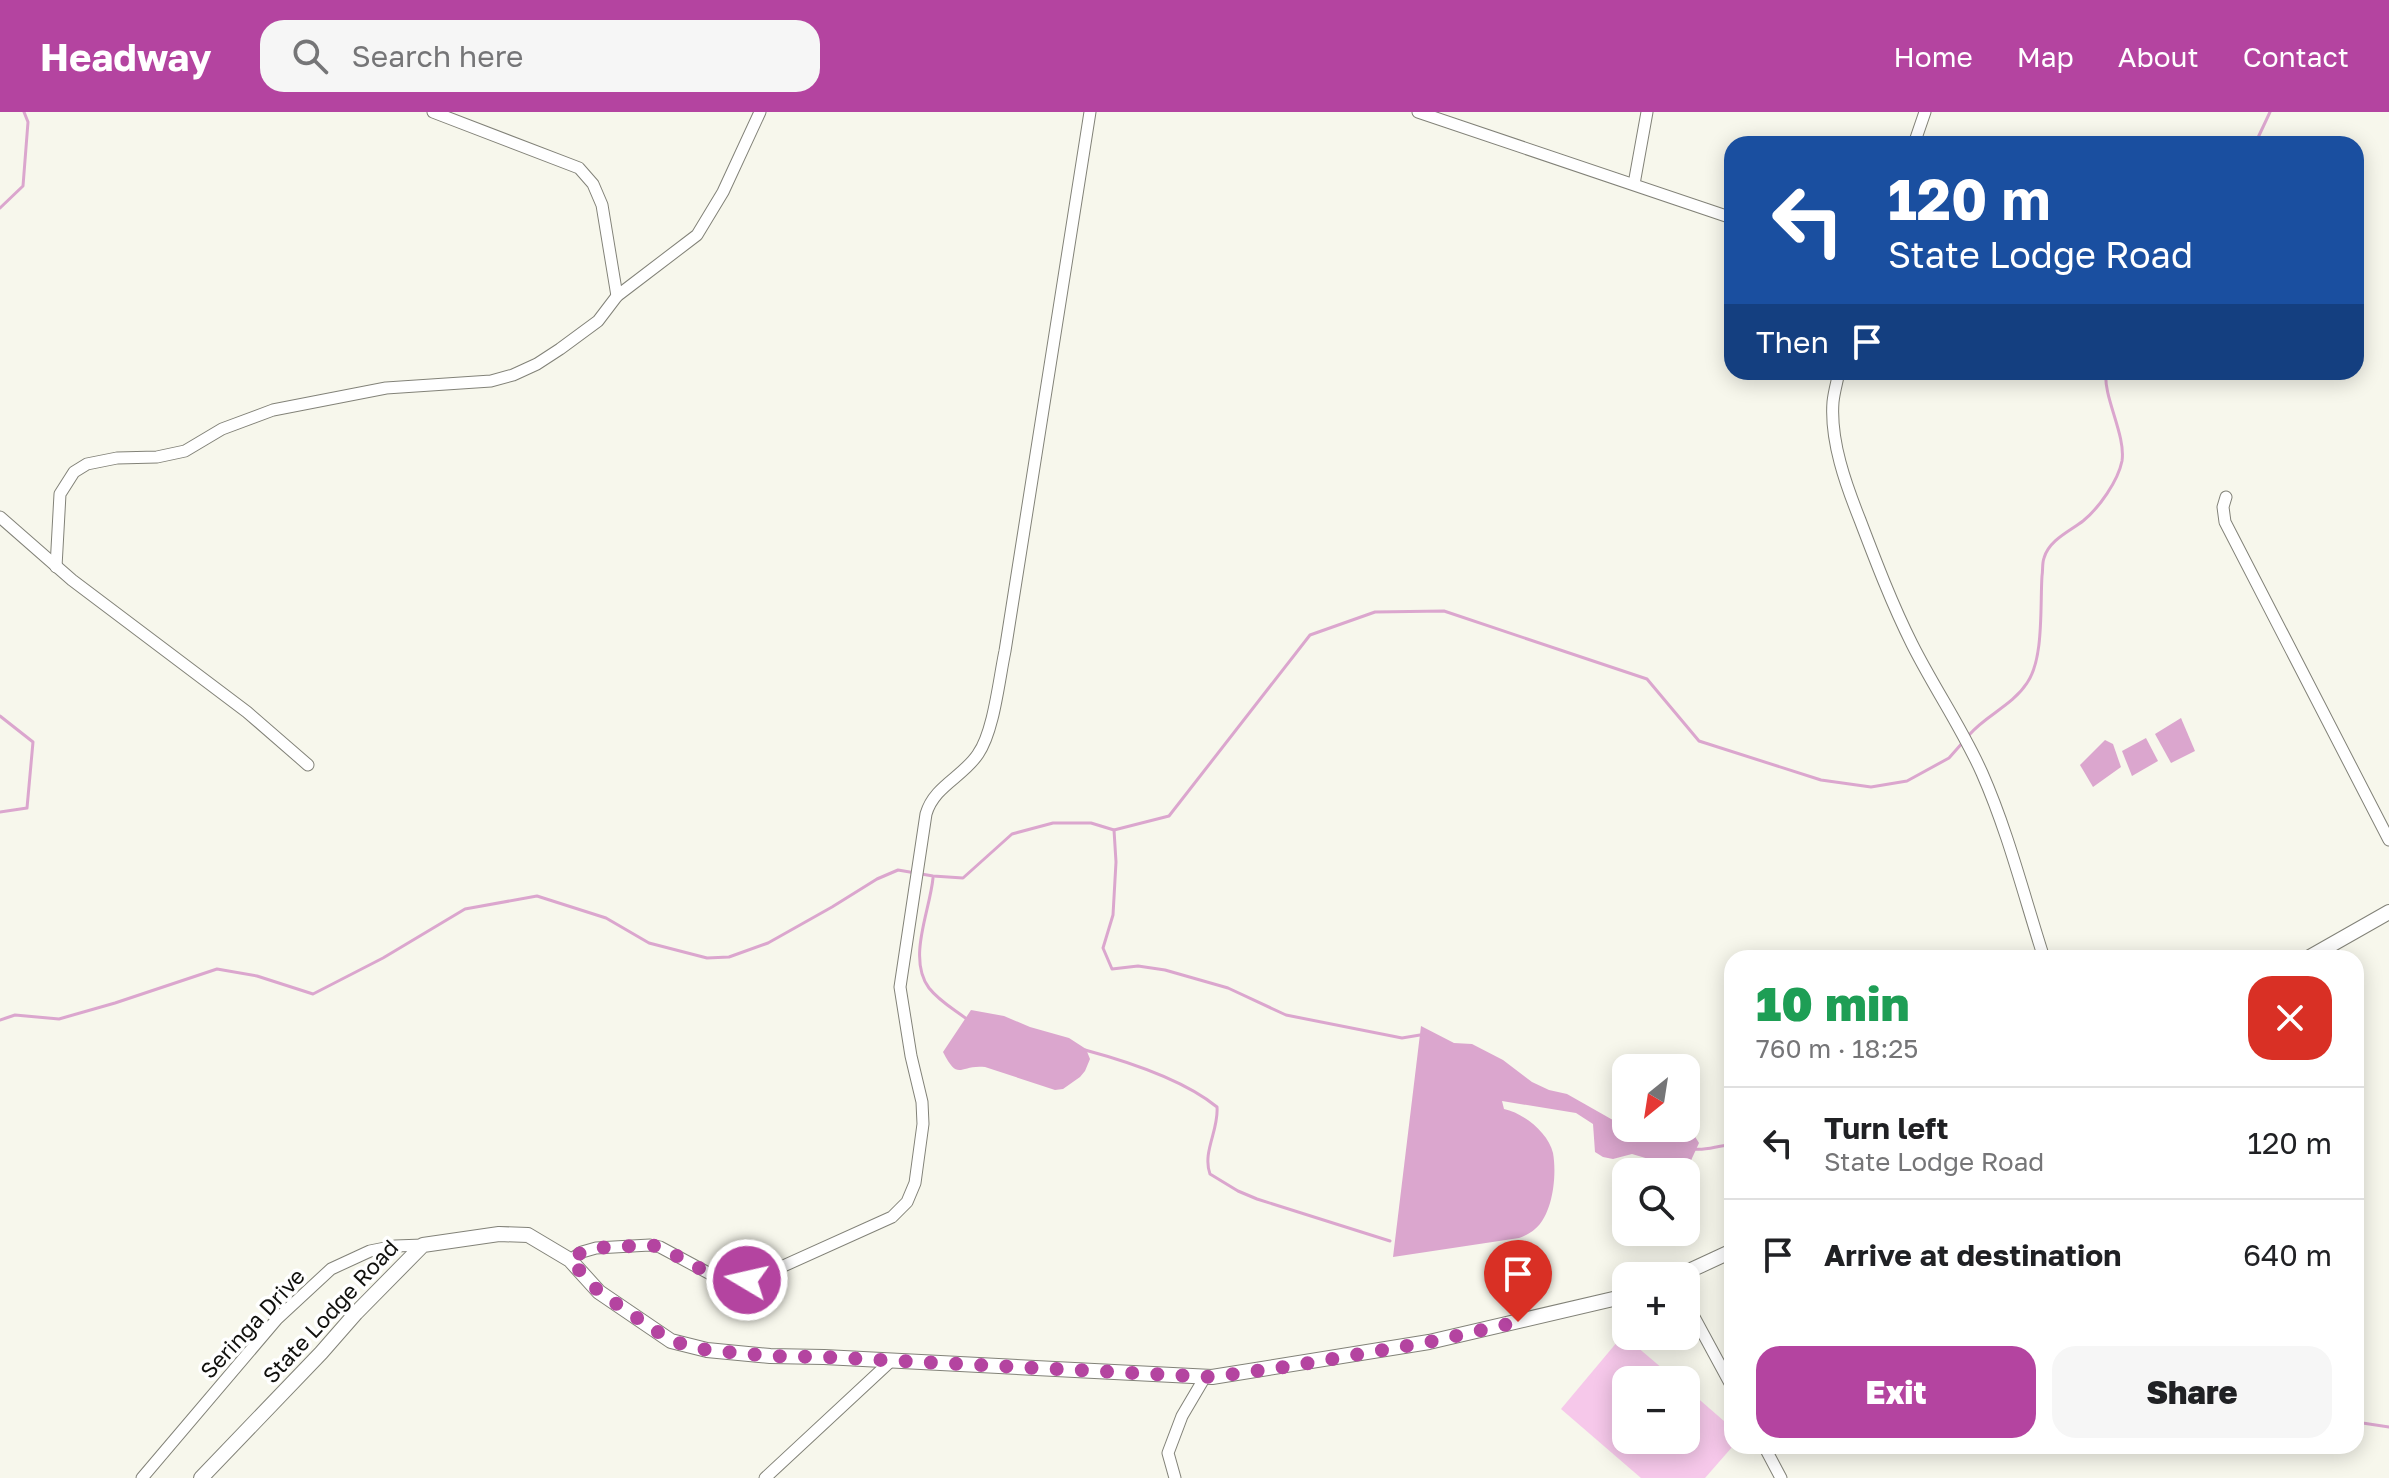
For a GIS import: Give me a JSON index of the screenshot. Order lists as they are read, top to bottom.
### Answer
{
  "streets": {
    "street": ["State Lodge Road", "Seringa Drive"]
  },
  "crossings": [
    ["State Lodge Road", "Seringa Drive"]
  ],
  "north": "bottom left",
  "page": {
    "header": "Headway",
    "search": "Search here",
    "nav": [
      "Home",
      "Map",
      "About",
      "Contact"
    ],
    "turn": ["120 m", "State Lodge Road"],
    "then": "Then",
    "heading": ["10 min", "760 m · 18:25"],
    "map_buttons": ["+", "−"],
    "list": [
      {
        "name": "Turn left",
        "note": "State Lodge Road",
        "value": "120 m"
      },
      {
        "name": "Arrive at destination",
        "value": "640 m"
      }
    ],
    "buttons": ["Exit", "Share"]
  }
}
